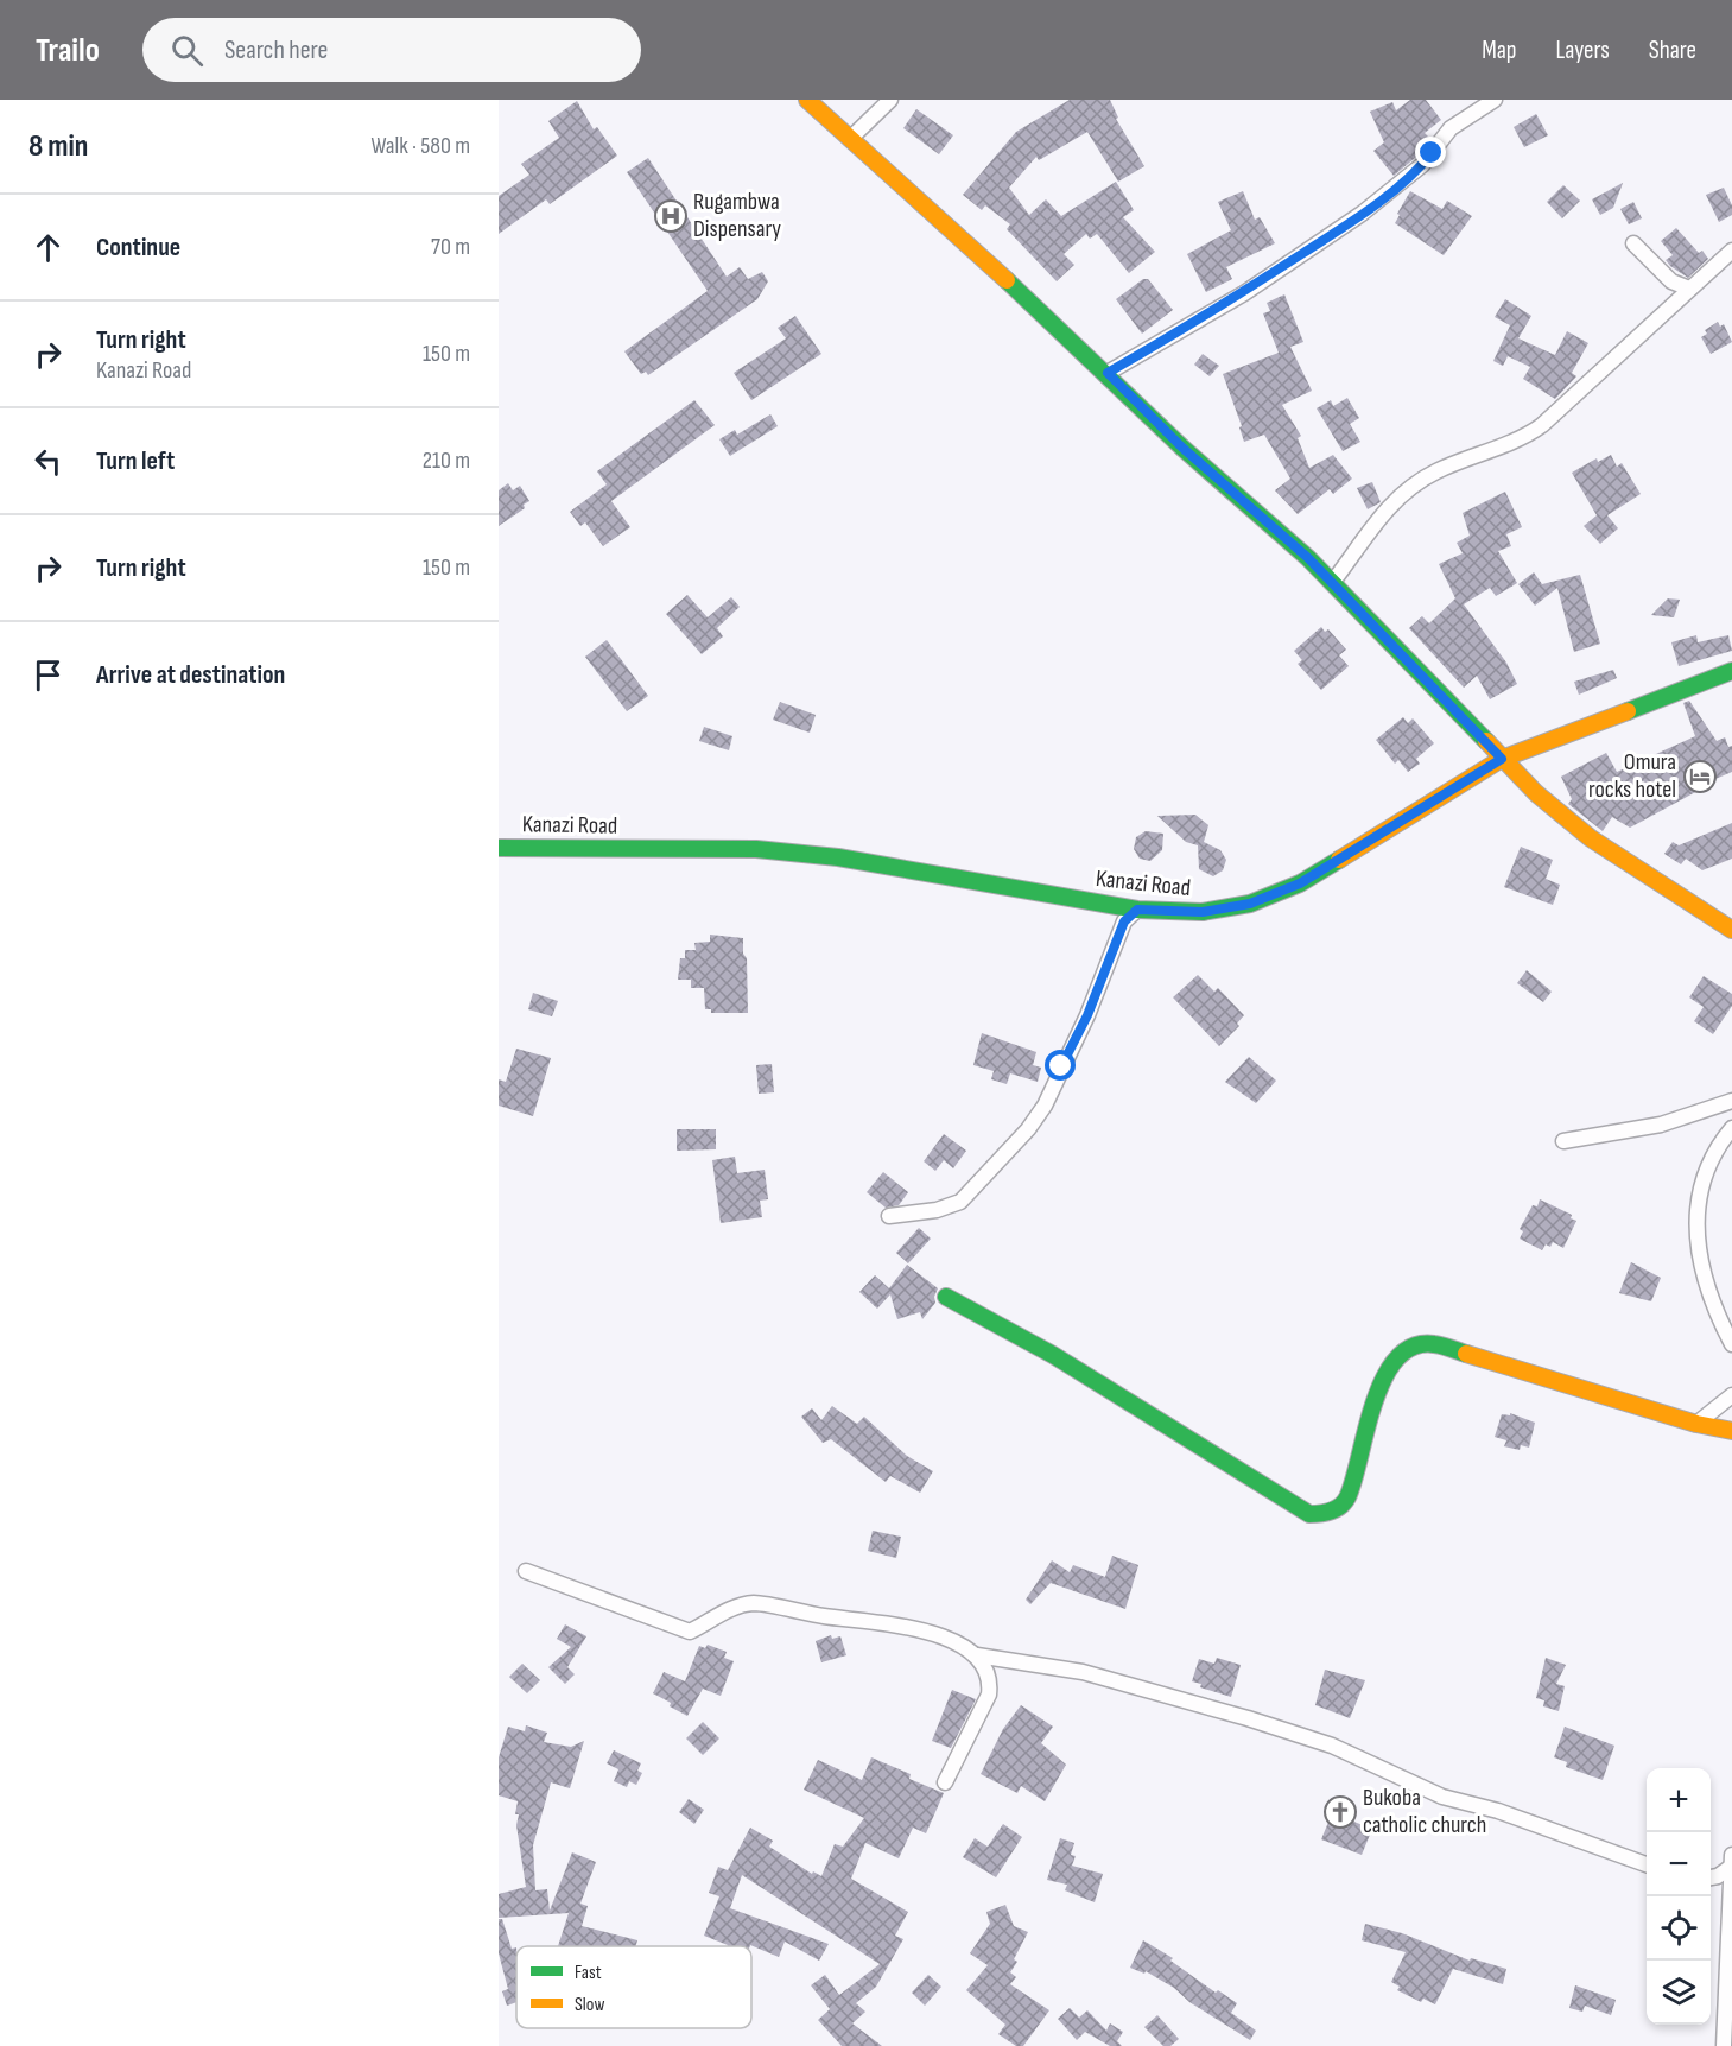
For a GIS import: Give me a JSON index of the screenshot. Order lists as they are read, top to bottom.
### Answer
{
  "streets": {
    "street": ["Kanazi Road"]
  },
  "places": {
    "hospital": ["Rugambwa Dispensary"],
    "hotel": ["Omura rocks hotel"],
    "church": ["Bukoba catholic church"]
  },
  "legend": ["Fast", "Slow"],
  "page": {
    "header": "Trailo",
    "search": "Search here",
    "nav": ["Map", "Layers", "Share"],
    "heading": ["8 min", "Walk · 580 m"],
    "list": [
      ["Continue", "70 m"],
      ["Turn right", "Kanazi Road", "150 m"],
      ["Turn left", "210 m"],
      ["Turn right", "150 m"],
      "Arrive at destination"
    ],
    "map_buttons": ["+", "−"]
  }
}
